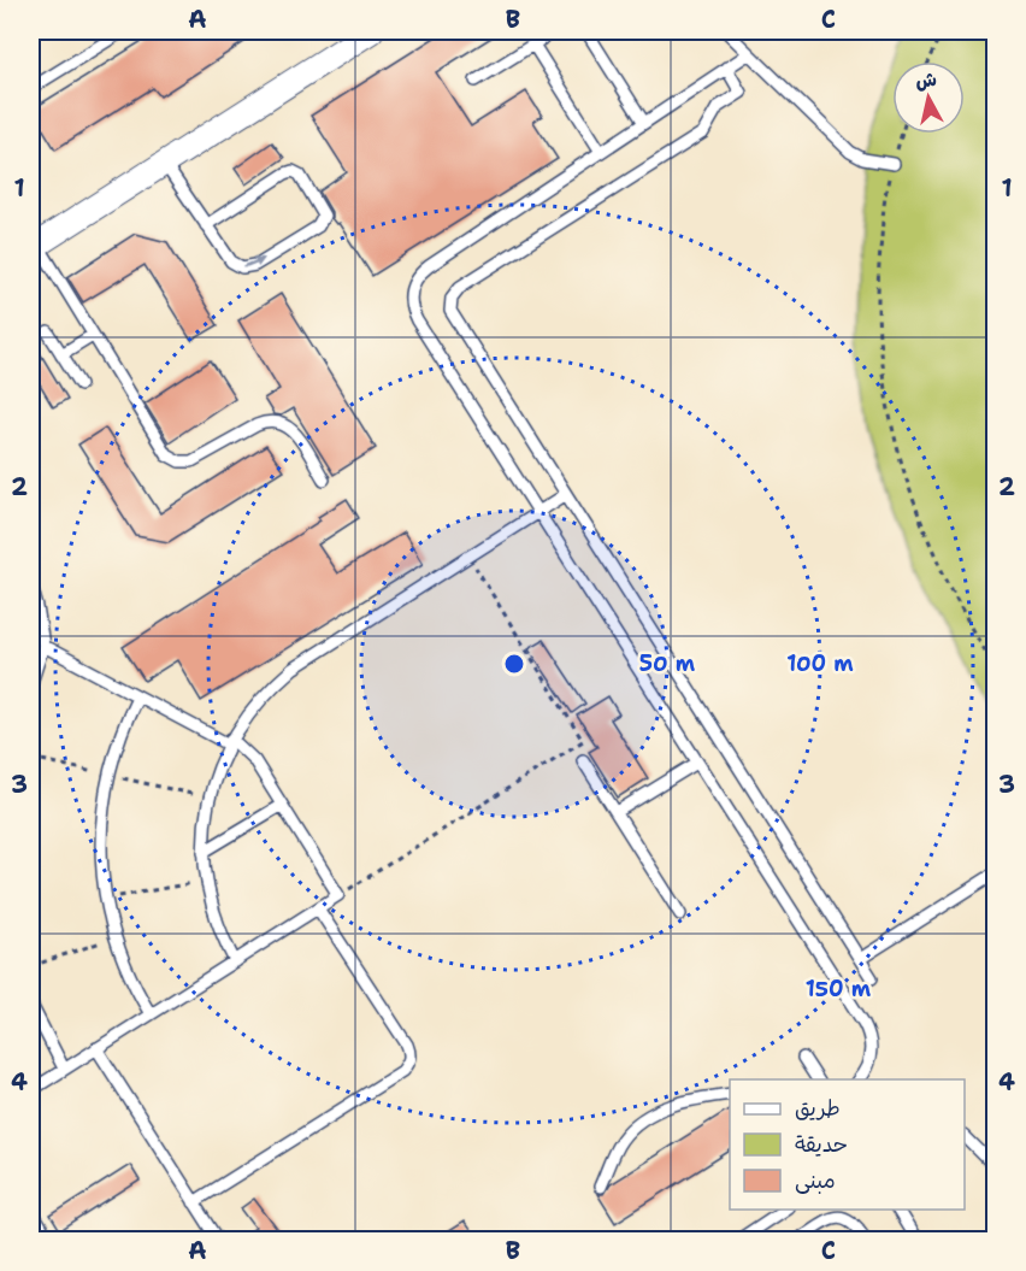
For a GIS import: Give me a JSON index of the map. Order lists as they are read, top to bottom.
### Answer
{
  "legend": ["طريق", "حديقة", "مبنى"],
  "north": "top",
  "grid": {
    "columns": ["A", "B", "C"],
    "rows": [
      "1",
      "2",
      "3",
      "4"
    ]
  },
  "rings": ["50 m", "100 m", "150 m"]
}
